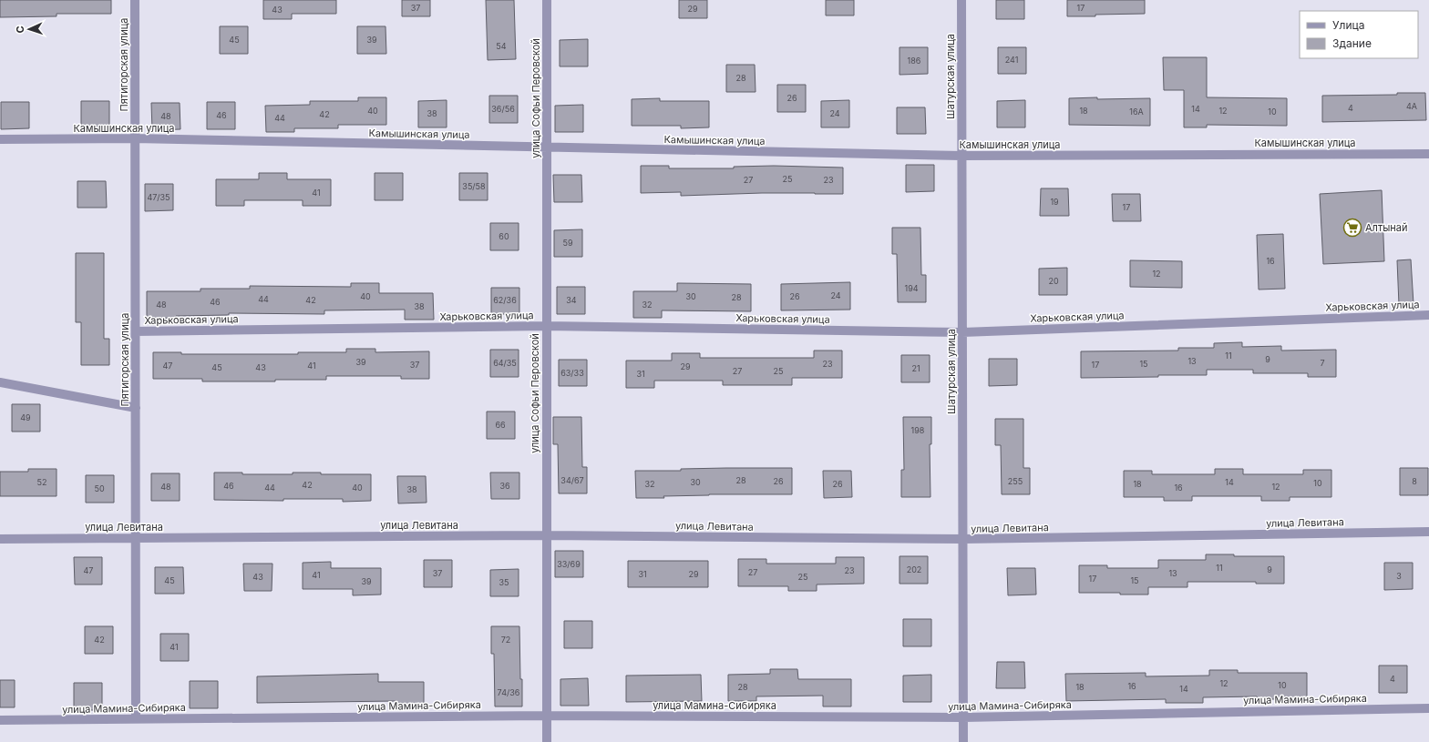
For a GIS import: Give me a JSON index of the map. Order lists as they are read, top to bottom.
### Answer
{
  "streets": {
    "street": [
      "Пятигорская улица",
      "Шатурская улица",
      "улица Софьи Перовской",
      "Камышинская улица",
      "Харьковская улица",
      "улица Левитана",
      "улица Мамина-Сибиряка"
    ]
  },
  "crossings": [
    ["Пятигорская улица", "Камышинская улица"],
    ["Пятигорская улица", "Харьковская улица"],
    ["Пятигорская улица", "улица Левитана"],
    ["Пятигорская улица", "улица Мамина-Сибиряка"],
    ["Шатурская улица", "Камышинская улица"],
    ["Шатурская улица", "Харьковская улица"],
    ["Шатурская улица", "улица Левитана"],
    ["Шатурская улица", "улица Мамина-Сибиряка"],
    ["улица Софьи Перовской", "Камышинская улица"],
    ["улица Софьи Перовской", "Харьковская улица"],
    ["улица Софьи Перовской", "улица Левитана"],
    ["улица Софьи Перовской", "улица Мамина-Сибиряка"]
  ],
  "places": {
    "supermarket": ["Алтынай"]
  },
  "house_numbers": [
    "37",
    "17",
    "29",
    "43",
    "45",
    "39",
    "54",
    "241",
    "186",
    "28",
    "26",
    "4А",
    "4",
    "36/56",
    "14",
    "40",
    "18",
    "12",
    "16А",
    "10",
    "38",
    "24",
    "42",
    "46",
    "48",
    "44",
    "25",
    "27",
    "23",
    "35/58",
    "41",
    "47/35",
    "19",
    "17",
    "60",
    "59",
    "16",
    "12",
    "20",
    "194",
    "24",
    "40",
    "30",
    "26",
    "28",
    "44",
    "42",
    "62/36",
    "34",
    "46",
    "48",
    "32",
    "38",
    "11",
    "9",
    "13",
    "39",
    "64/35",
    "7",
    "23",
    "15",
    "37",
    "17",
    "47",
    "41",
    "29",
    "45",
    "43",
    "21",
    "27",
    "25",
    "63/33",
    "31",
    "49",
    "66",
    "198",
    "34/67",
    "28",
    "26",
    "255",
    "8",
    "52",
    "30",
    "14",
    "10",
    "32",
    "26",
    "18",
    "42",
    "46",
    "36",
    "48",
    "12",
    "44",
    "40",
    "16",
    "50",
    "38",
    "33/69",
    "11",
    "202",
    "9",
    "47",
    "23",
    "27",
    "37",
    "13",
    "31",
    "29",
    "41",
    "3",
    "43",
    "25",
    "17",
    "45",
    "15",
    "39",
    "35",
    "42",
    "72",
    "41",
    "4",
    "12",
    "10",
    "16",
    "28",
    "18",
    "14",
    "74/36"
  ],
  "legend": ["Улица", "Здание"],
  "north": "left"
}
